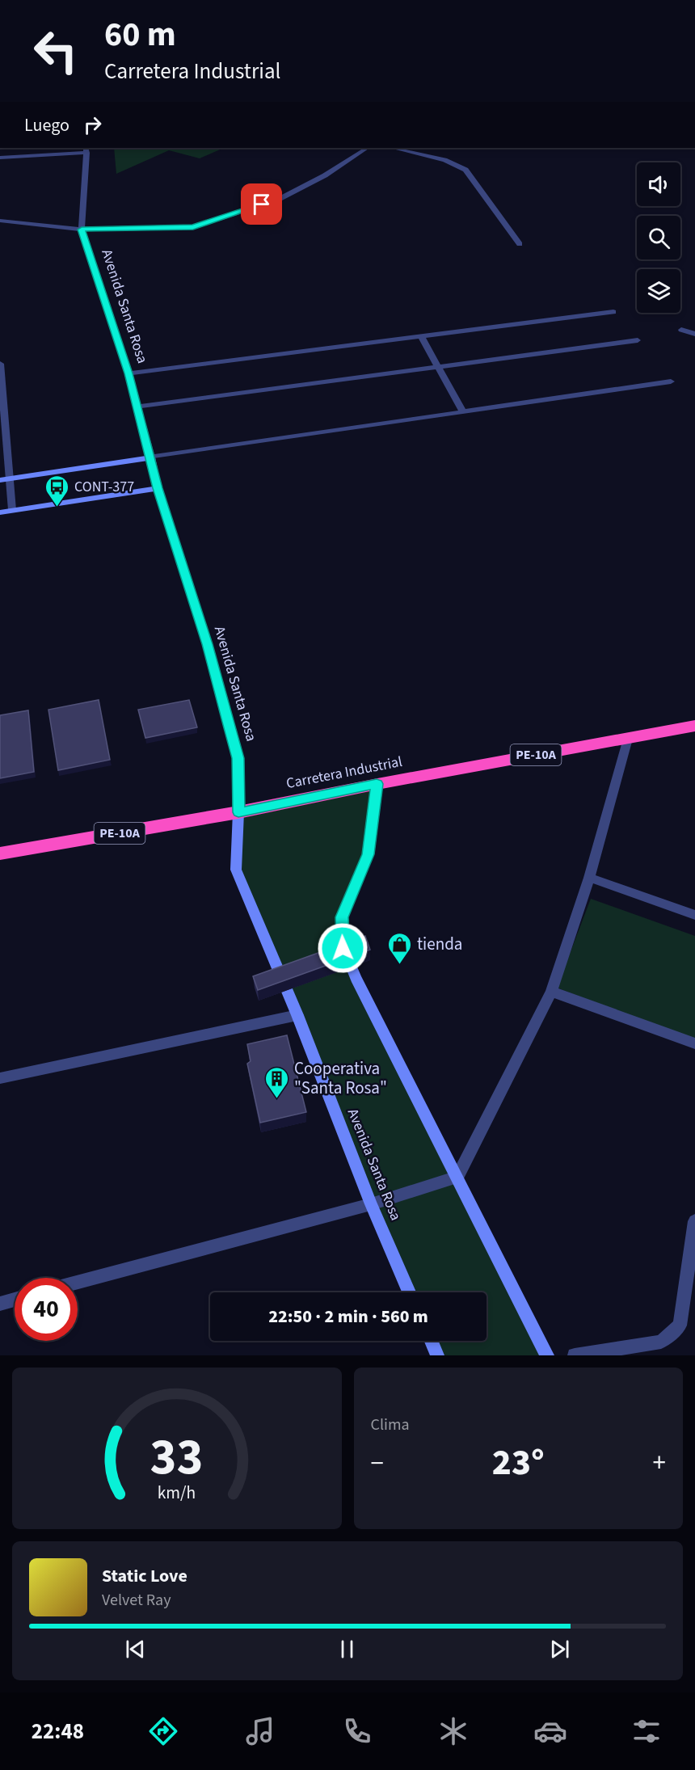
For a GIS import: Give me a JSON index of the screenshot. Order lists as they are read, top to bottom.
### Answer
{
  "streets": {
    "highway": ["PE-10A", "Carretera Industrial"],
    "street": ["Avenida Santa Rosa"]
  },
  "crossings": [
    ["Avenida Santa Rosa", "Carretera Industrial"]
  ],
  "places": {
    "bus stop": ["CONT-377"],
    "shop": ["tienda"],
    "building": ["Cooperativa \"Santa Rosa\""]
  },
  "page": {
    "turn": ["60 m", "Carretera Industrial"],
    "then": "Luego",
    "limit": "40",
    "trip": "22:50 · 2 min · 560 m",
    "tile": "Clima",
    "heat": ["−", "23°", "+"],
    "song": ["Static Love", "Velvet Ray"],
    "tabs": "22:48",
    "gauge": ["33", "km/h"]
  }
}
